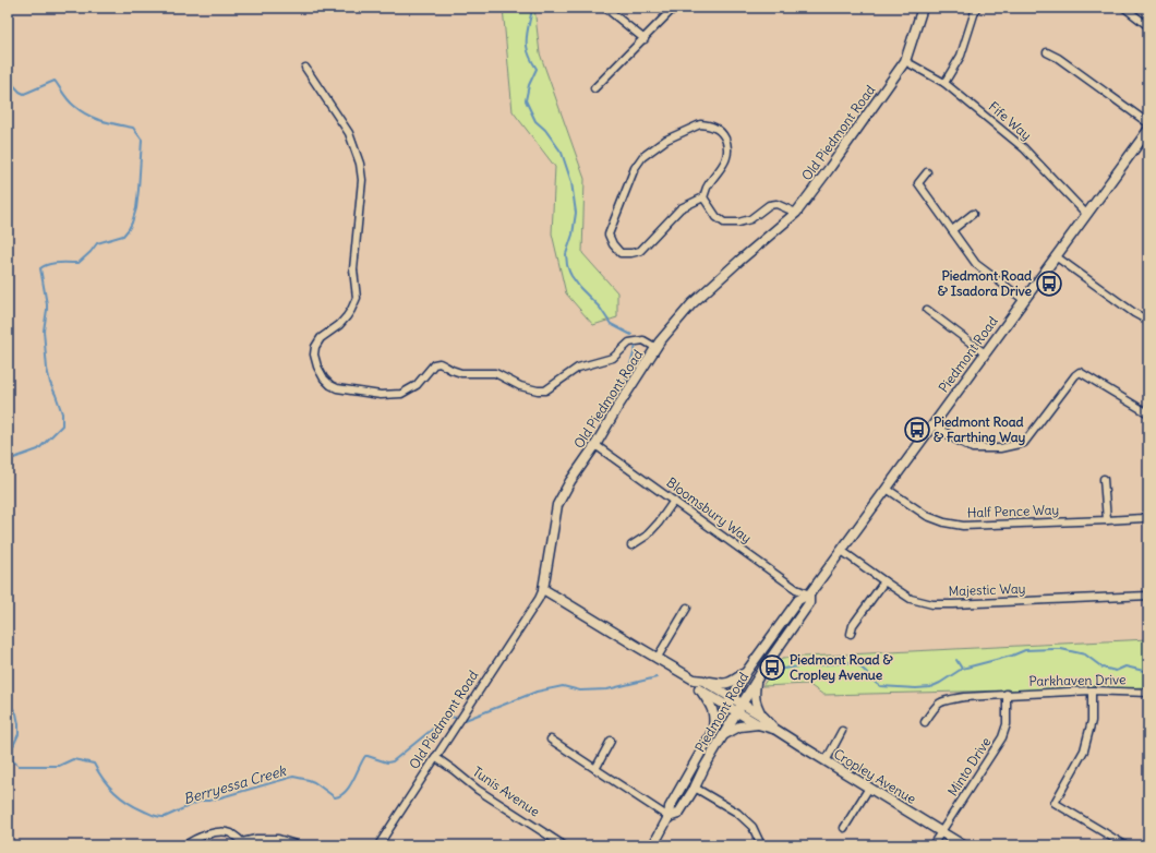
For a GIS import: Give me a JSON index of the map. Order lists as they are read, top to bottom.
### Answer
{
  "streets": {
    "main road": ["Old Piedmont Road", "Piedmont Road", "Cropley Avenue"],
    "street": [
      "Fife Way",
      "Bloomsbury Way",
      "Half Pence Way",
      "Majestic Way",
      "Parkhaven Drive",
      "Minto Drive",
      "Tunis Avenue"
    ]
  },
  "crossings": [
    ["Fife Way", "Old Piedmont Road"],
    ["Fife Way", "Piedmont Road"],
    ["Old Piedmont Road", "Bloomsbury Way"],
    ["Old Piedmont Road", "Cropley Avenue"],
    ["Old Piedmont Road", "Tunis Avenue"],
    ["Piedmont Road", "Bloomsbury Way"],
    ["Piedmont Road", "Half Pence Way"],
    ["Piedmont Road", "Majestic Way"],
    ["Piedmont Road", "Cropley Avenue"],
    ["Parkhaven Drive", "Minto Drive"],
    ["Minto Drive", "Cropley Avenue"]
  ],
  "water": ["Berryessa Creek"],
  "places": {
    "bus stop": ["Piedmont Road & Isadora Drive", "Piedmont Road & Farthing Way", "Piedmont Road & Cropley Avenue"]
  }
}
